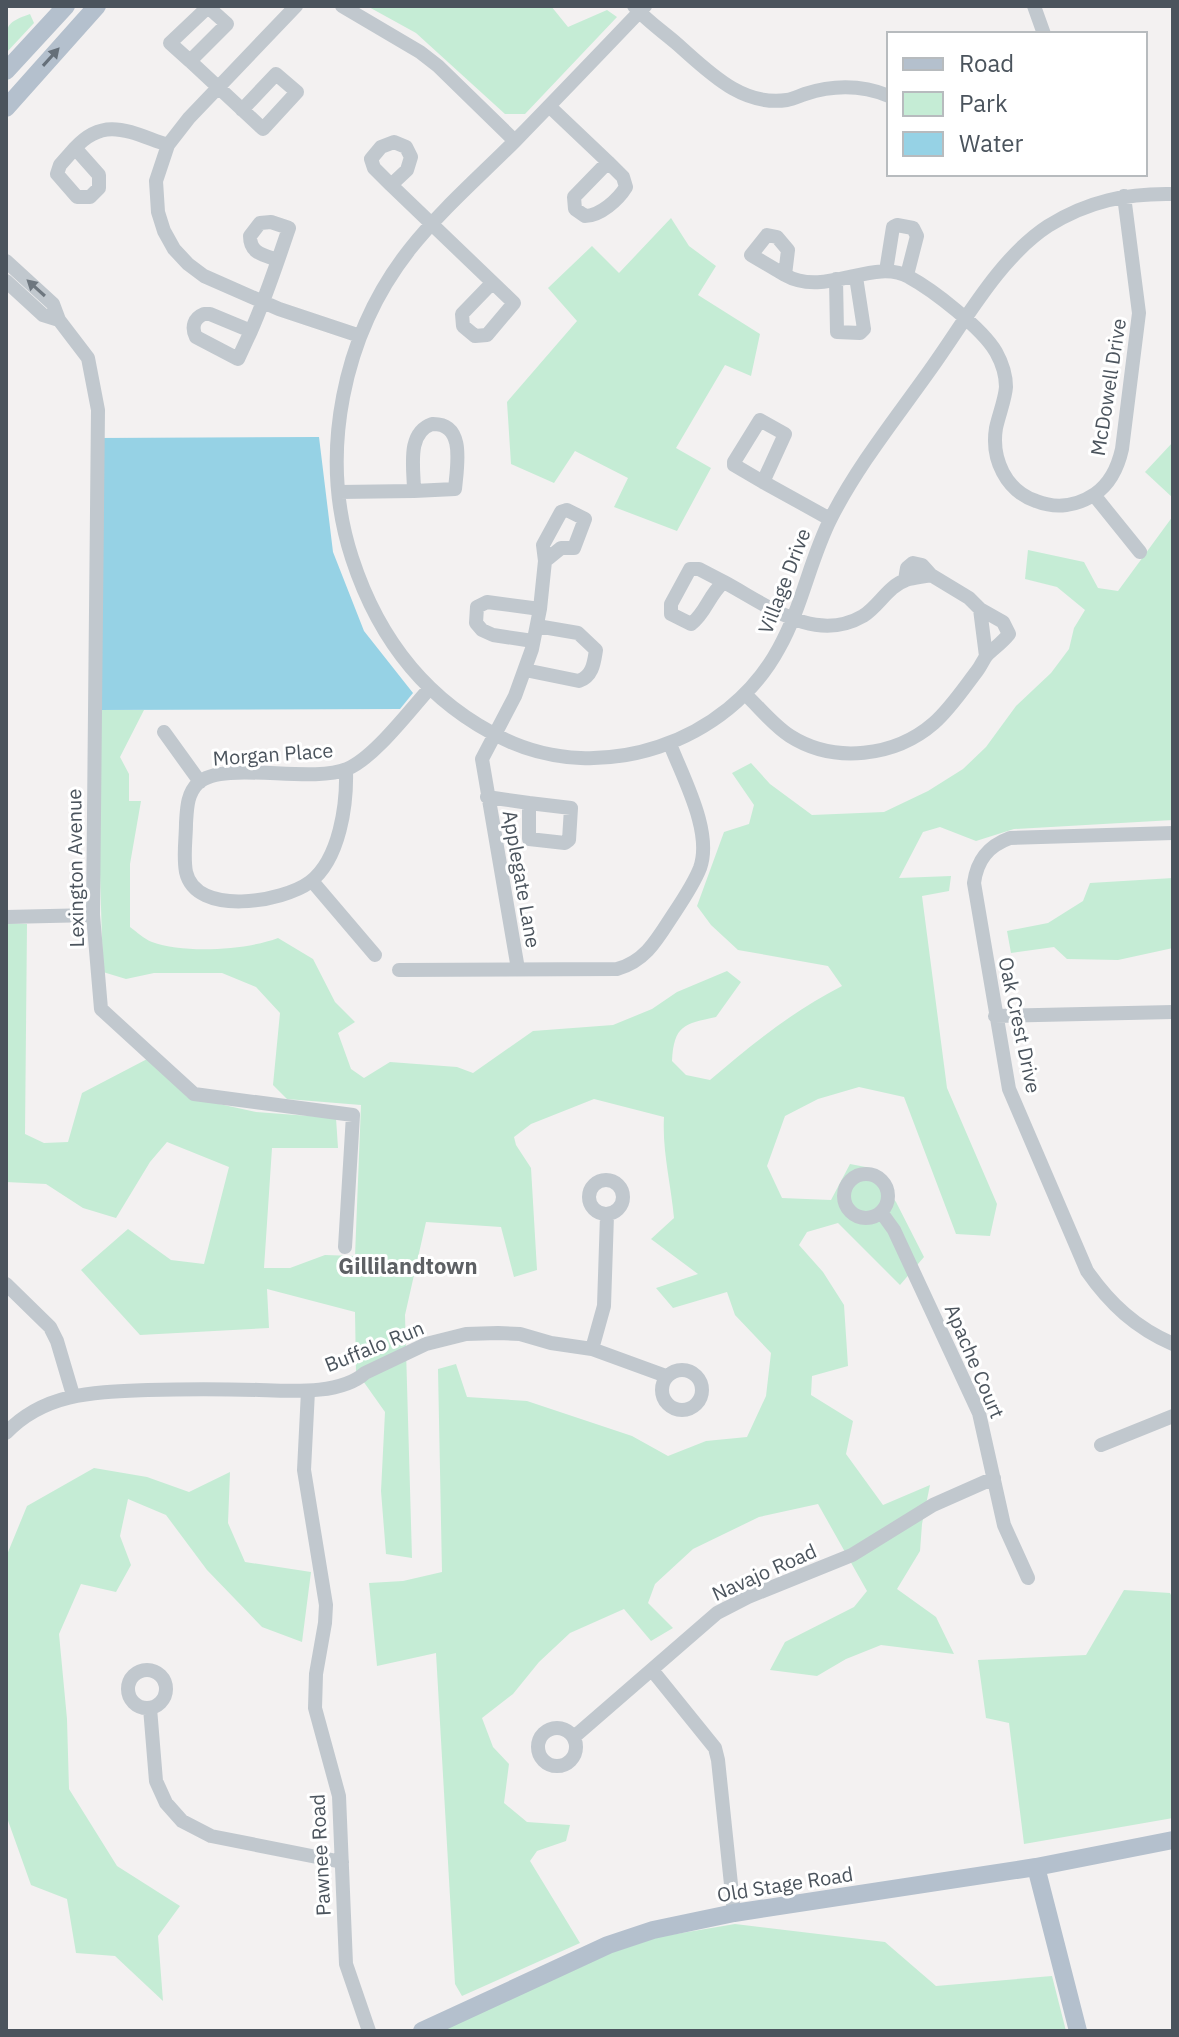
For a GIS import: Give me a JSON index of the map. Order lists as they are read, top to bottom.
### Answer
{
  "streets": {
    "main road": ["Old Stage Road"],
    "street": [
      "McDowell Drive",
      "Village Drive",
      "Morgan Place",
      "Lexington Avenue",
      "Applegate Lane",
      "Oak Crest Drive",
      "Buffalo Run",
      "Apache Court",
      "Navajo Road",
      "Pawnee Road"
    ]
  },
  "crossings": [
    ["McDowell Drive", "Village Drive"],
    ["Village Drive", "Morgan Place"],
    ["Village Drive", "Applegate Lane"],
    ["Buffalo Run", "Pawnee Road"],
    ["Apache Court", "Navajo Road"]
  ],
  "districts": ["Gillilandtown"],
  "legend": ["Road", "Park", "Water"]
}
